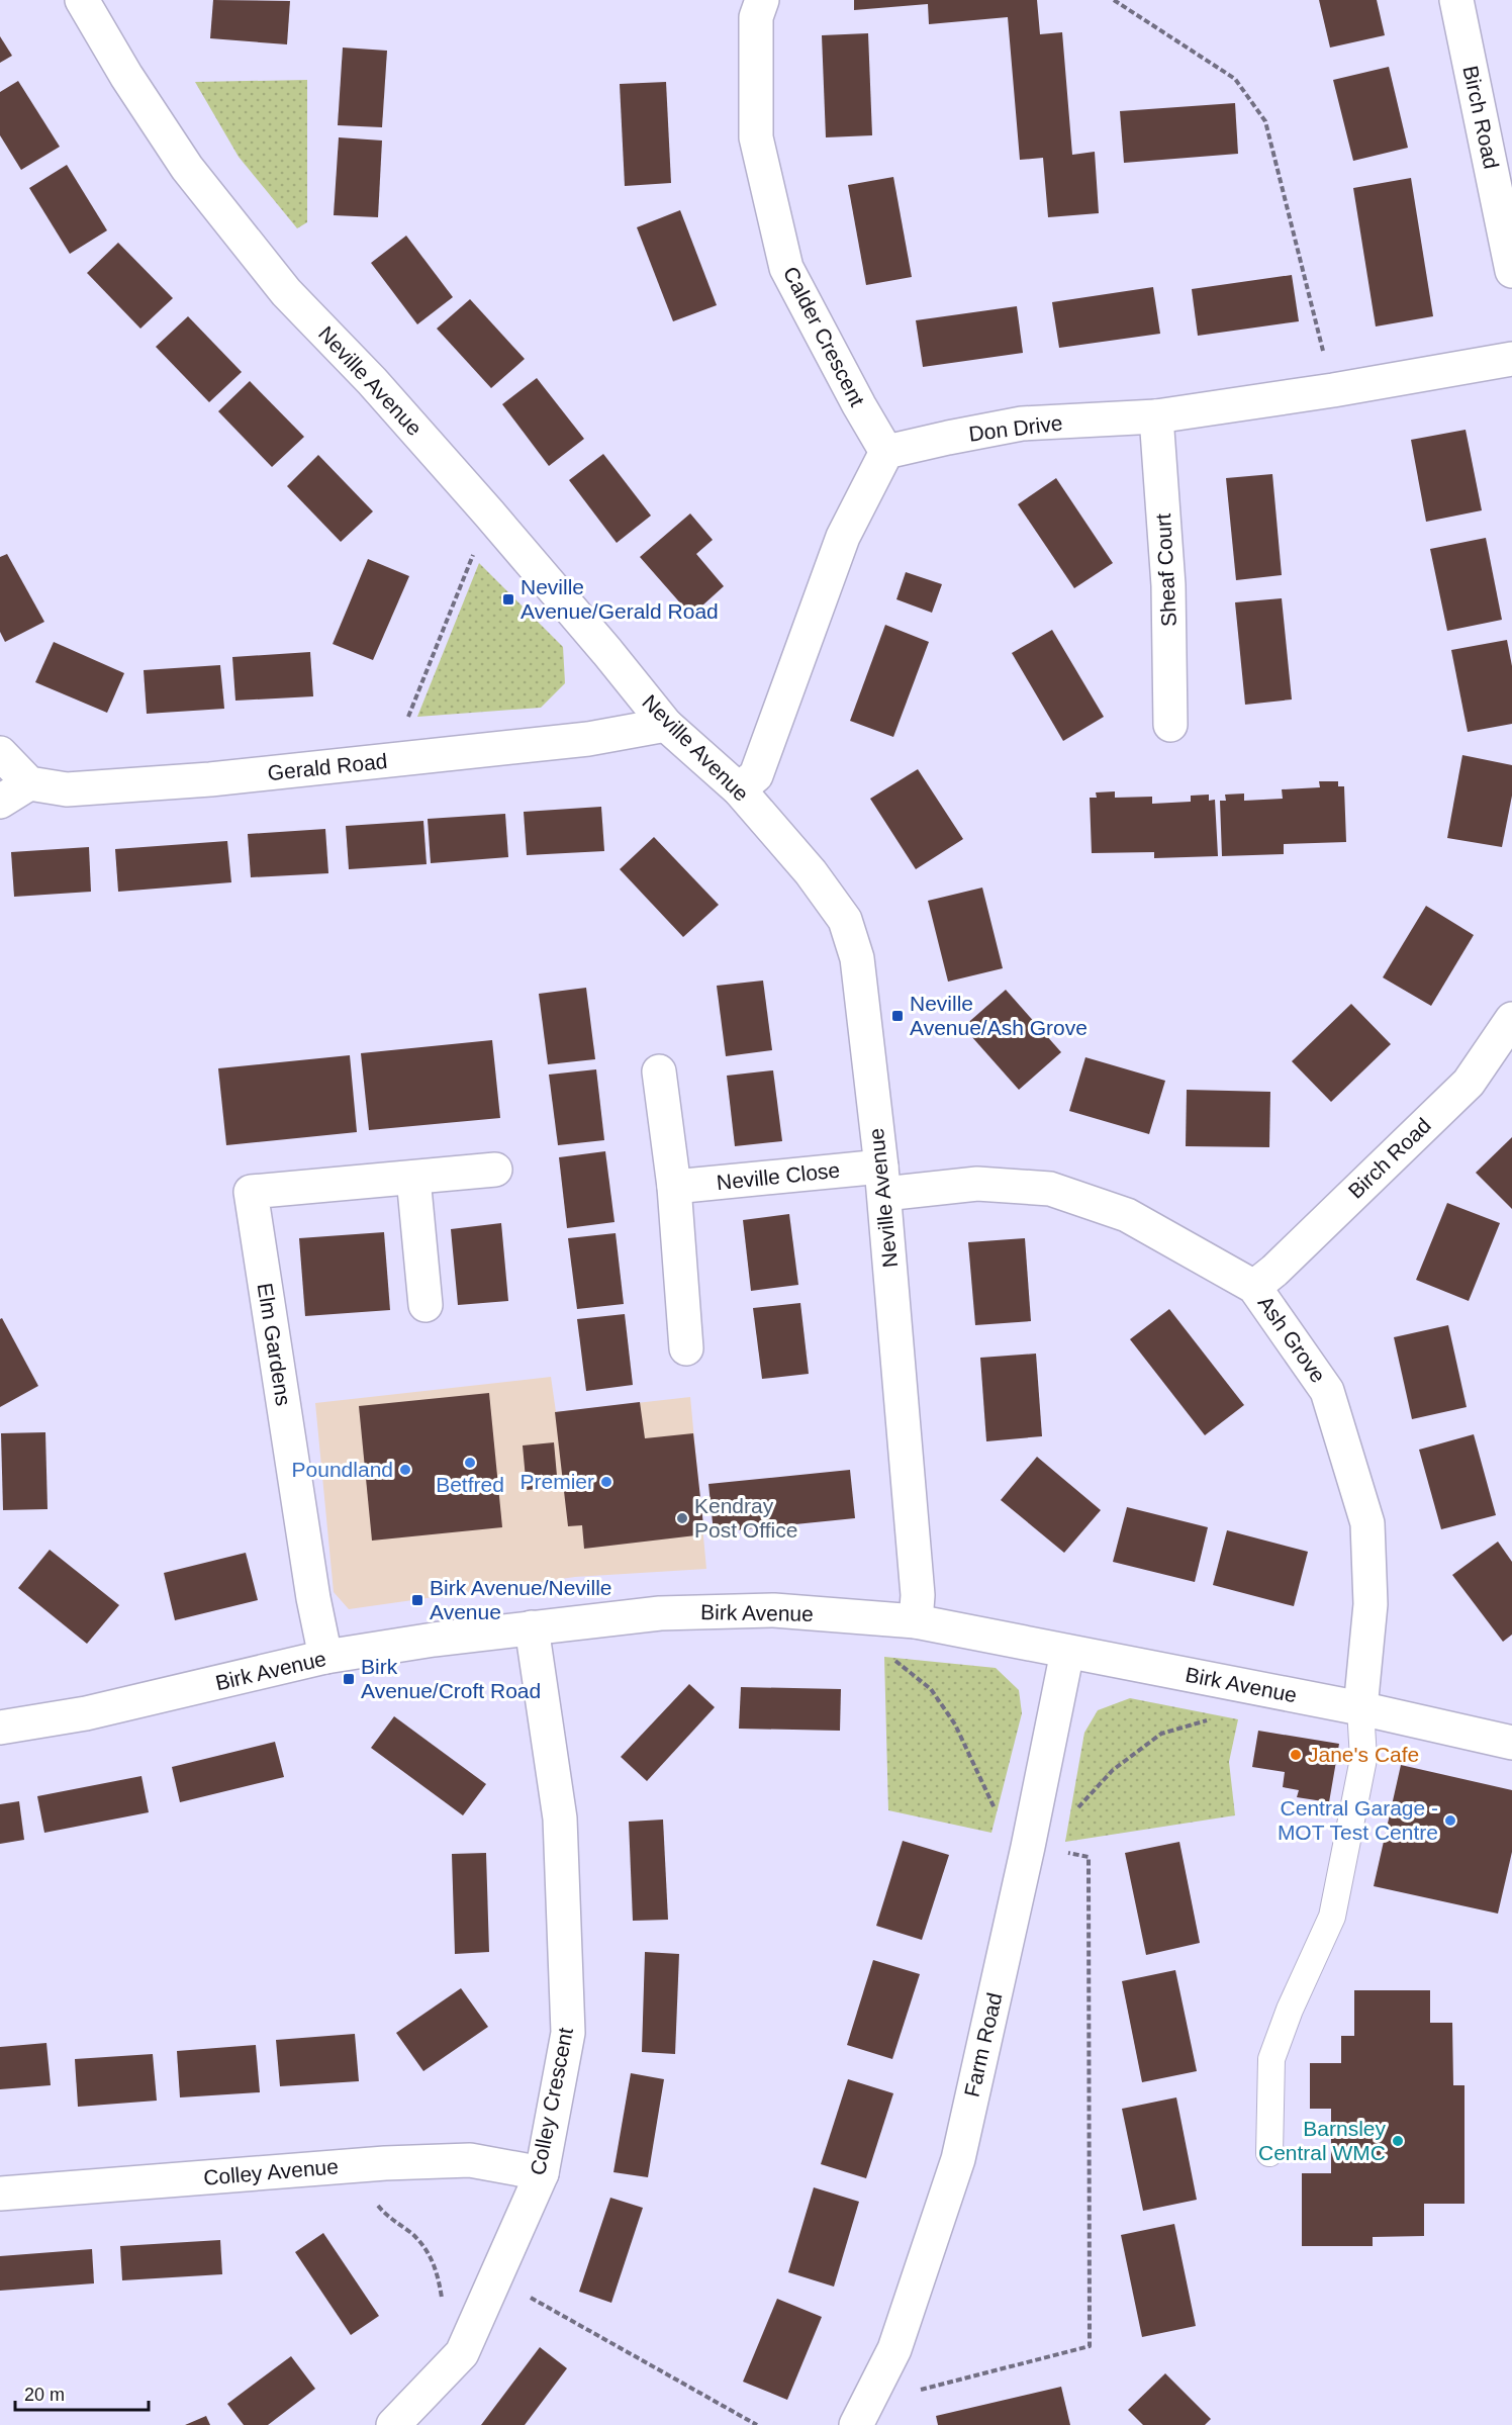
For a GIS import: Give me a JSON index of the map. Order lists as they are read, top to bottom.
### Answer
{
  "streets": {
    "street": [
      "Birch Road",
      "Calder Crescent",
      "Neville Avenue",
      "Don Drive",
      "Sheaf Court",
      "Gerald Road",
      "Neville Close",
      "Ash Grove",
      "Elm Gardens",
      "Birk Avenue",
      "Farm Road",
      "Colley Crescent",
      "Colley Avenue"
    ]
  },
  "crossings": [
    ["Birch Road", "Ash Grove"],
    ["Calder Crescent", "Don Drive"],
    ["Neville Avenue", "Gerald Road"],
    ["Neville Avenue", "Neville Close"],
    ["Neville Avenue", "Ash Grove"],
    ["Neville Avenue", "Birk Avenue"],
    ["Don Drive", "Sheaf Court"],
    ["Neville Close", "Ash Grove"],
    ["Ash Grove", "Birk Avenue"],
    ["Elm Gardens", "Birk Avenue"],
    ["Birk Avenue", "Farm Road"],
    ["Birk Avenue", "Colley Crescent"],
    ["Colley Crescent", "Colley Avenue"]
  ],
  "places": {
    "transit": [
      "Neville Avenue/Gerald Road",
      "Neville Avenue/Ash Grove",
      "Birk Avenue/Neville Avenue",
      "Birk Avenue/Croft Road"
    ],
    "other": [
      "Betfred",
      "Poundland",
      "Premier",
      "Kendray Post Office",
      "Jane's Cafe",
      "Central Garage - MOT Test Centre",
      "Barnsley Central WMC"
    ]
  },
  "scale_bar": "20 m"
}
